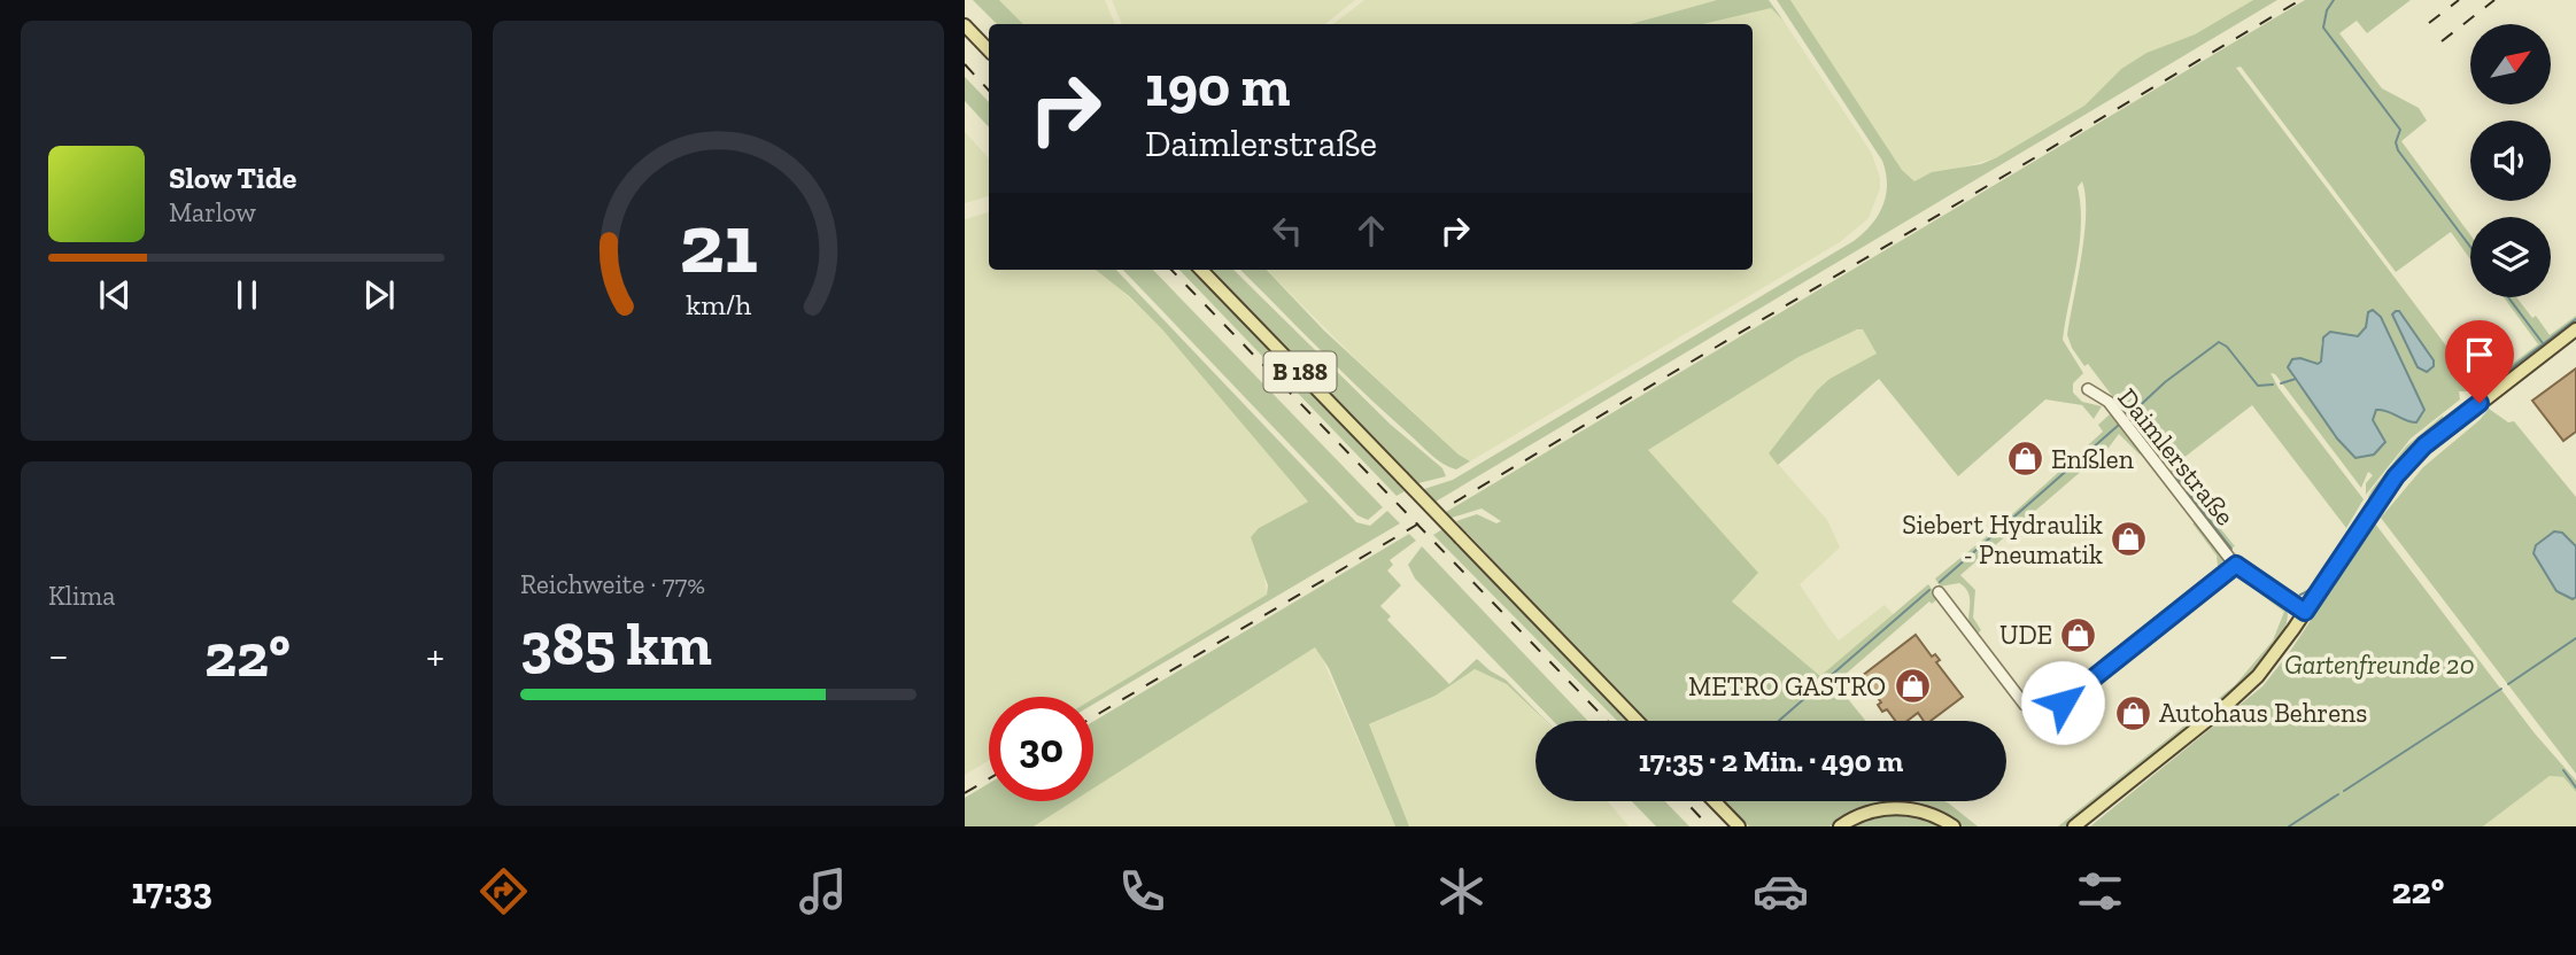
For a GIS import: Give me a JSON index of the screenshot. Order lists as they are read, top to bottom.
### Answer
{
  "streets": {
    "main road": ["B 188"],
    "street": ["Daimlerstraße"]
  },
  "parks": ["Gartenfreunde 20"],
  "places": {
    "shop": [
      "Enßlen",
      "Siebert Hydraulik - Pneumatik",
      "UDE",
      "METRO GASTRO",
      "Autohaus Behrens"
    ]
  },
  "north": "top right",
  "page": {
    "turn": ["190 m", "Daimlerstraße"],
    "song": ["Slow Tide", "Marlow"],
    "tile": [
      "Klima",
      ["Reichweite · 77%", "385 km"]
    ],
    "heat": ["−", "22°", "+"],
    "limit": "30",
    "trip": "17:35 · 2 Min. · 490 m",
    "tabs": ["17:33", "22°"],
    "gauge": ["21", "km/h"]
  }
}
